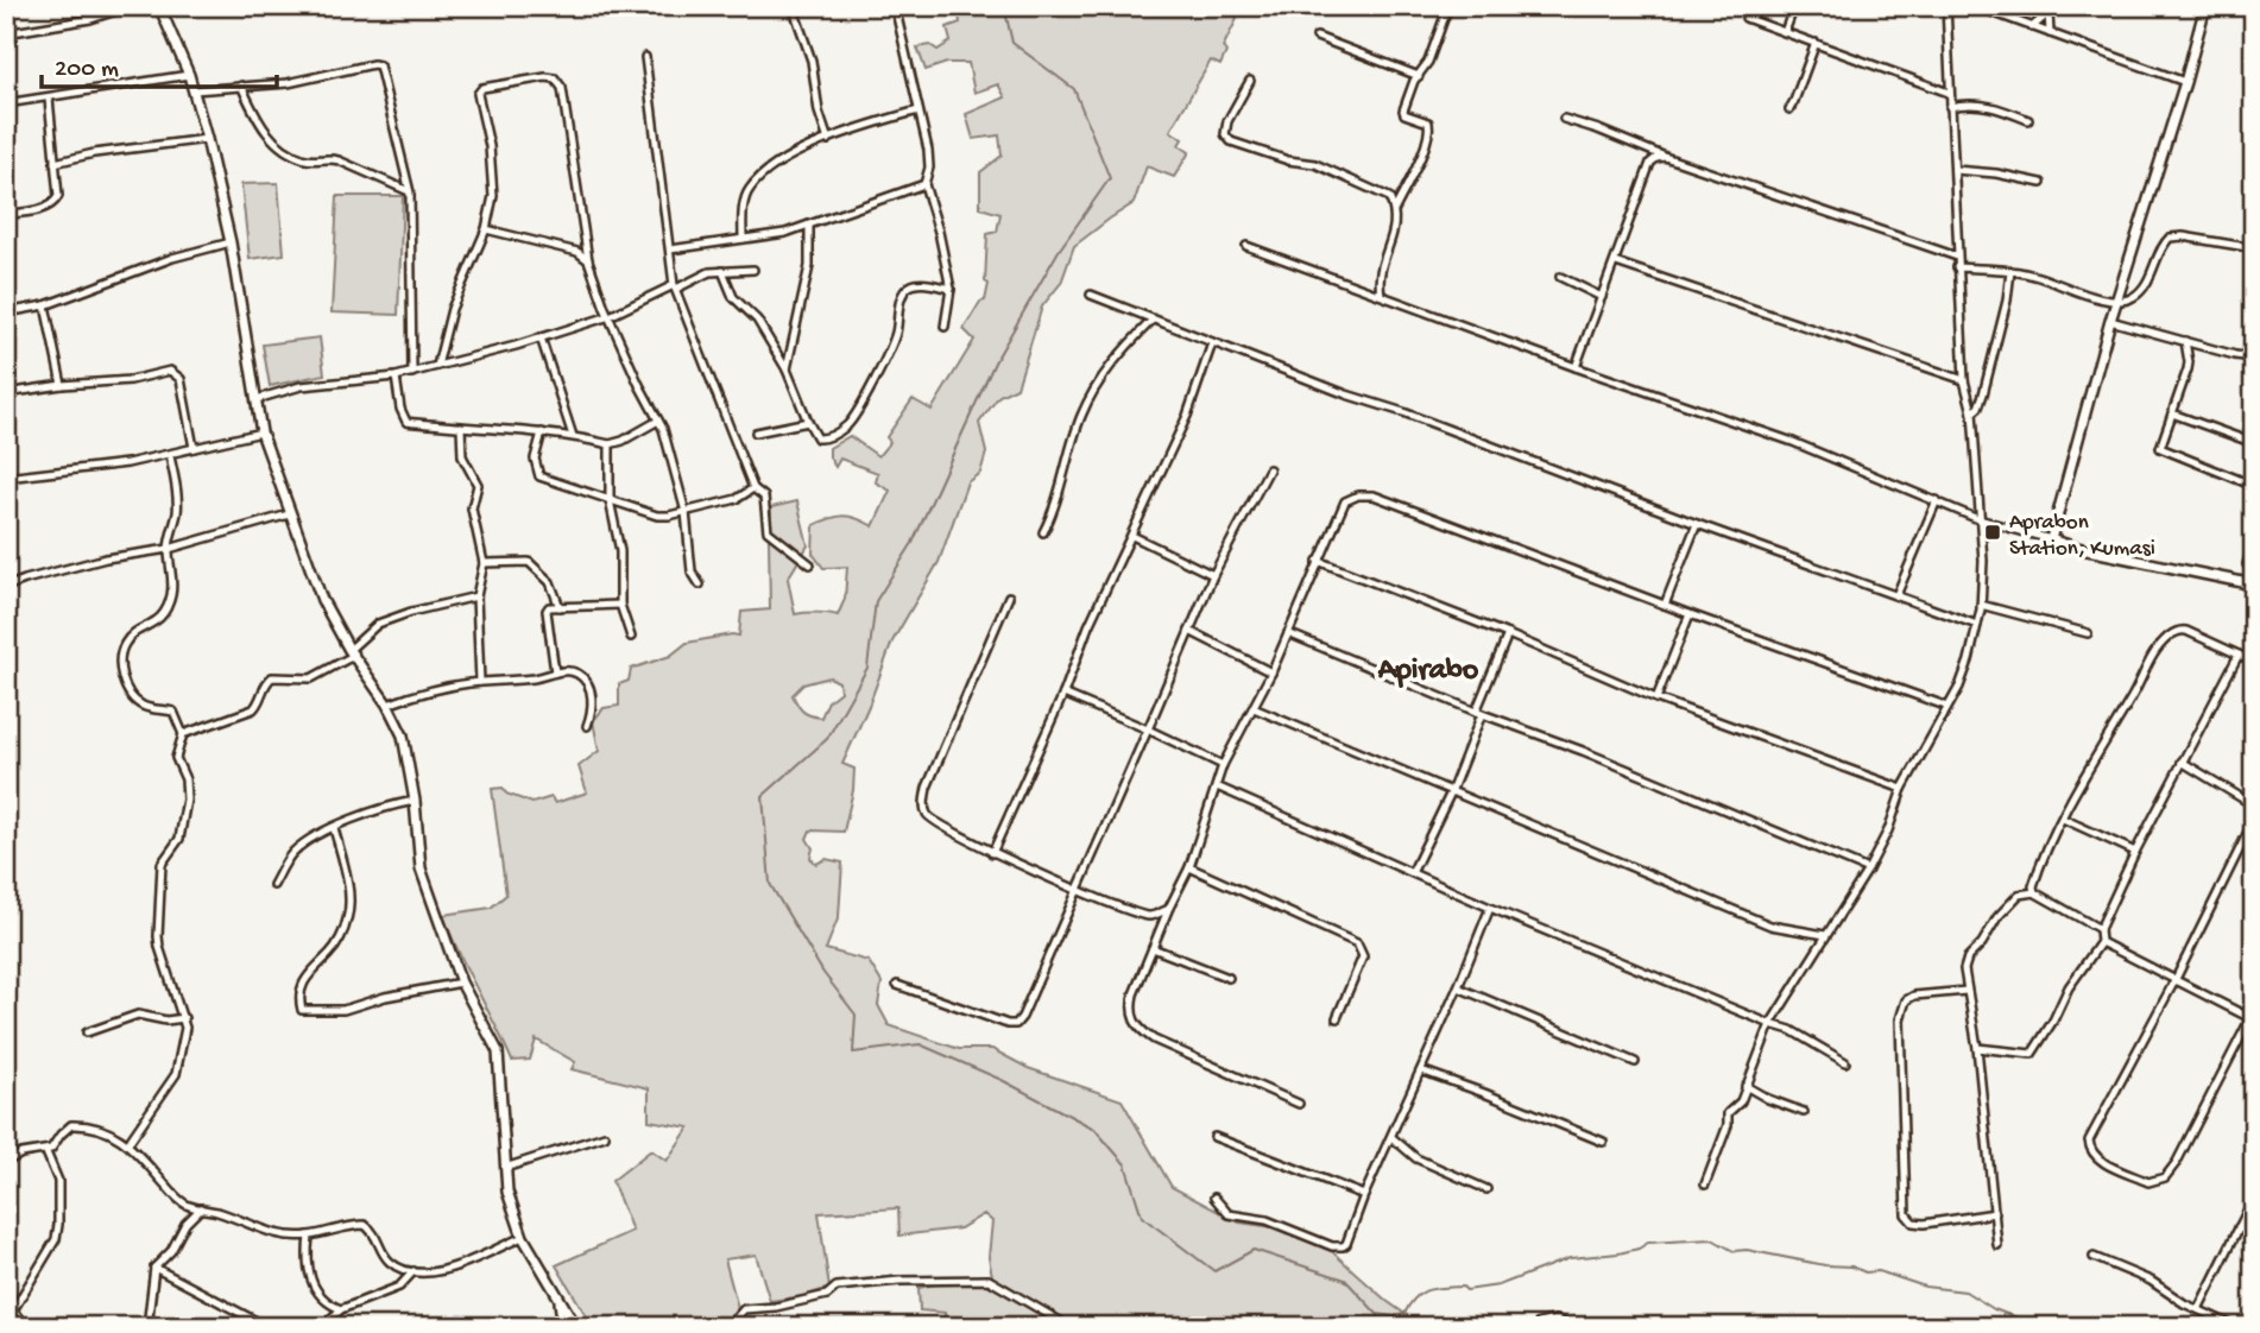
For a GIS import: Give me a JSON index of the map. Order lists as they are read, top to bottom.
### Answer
{
  "districts": ["Apirabo"],
  "places": {
    "transit": ["Aprabon Station, Kumasi"]
  },
  "scale_bar": "200 m"
}
